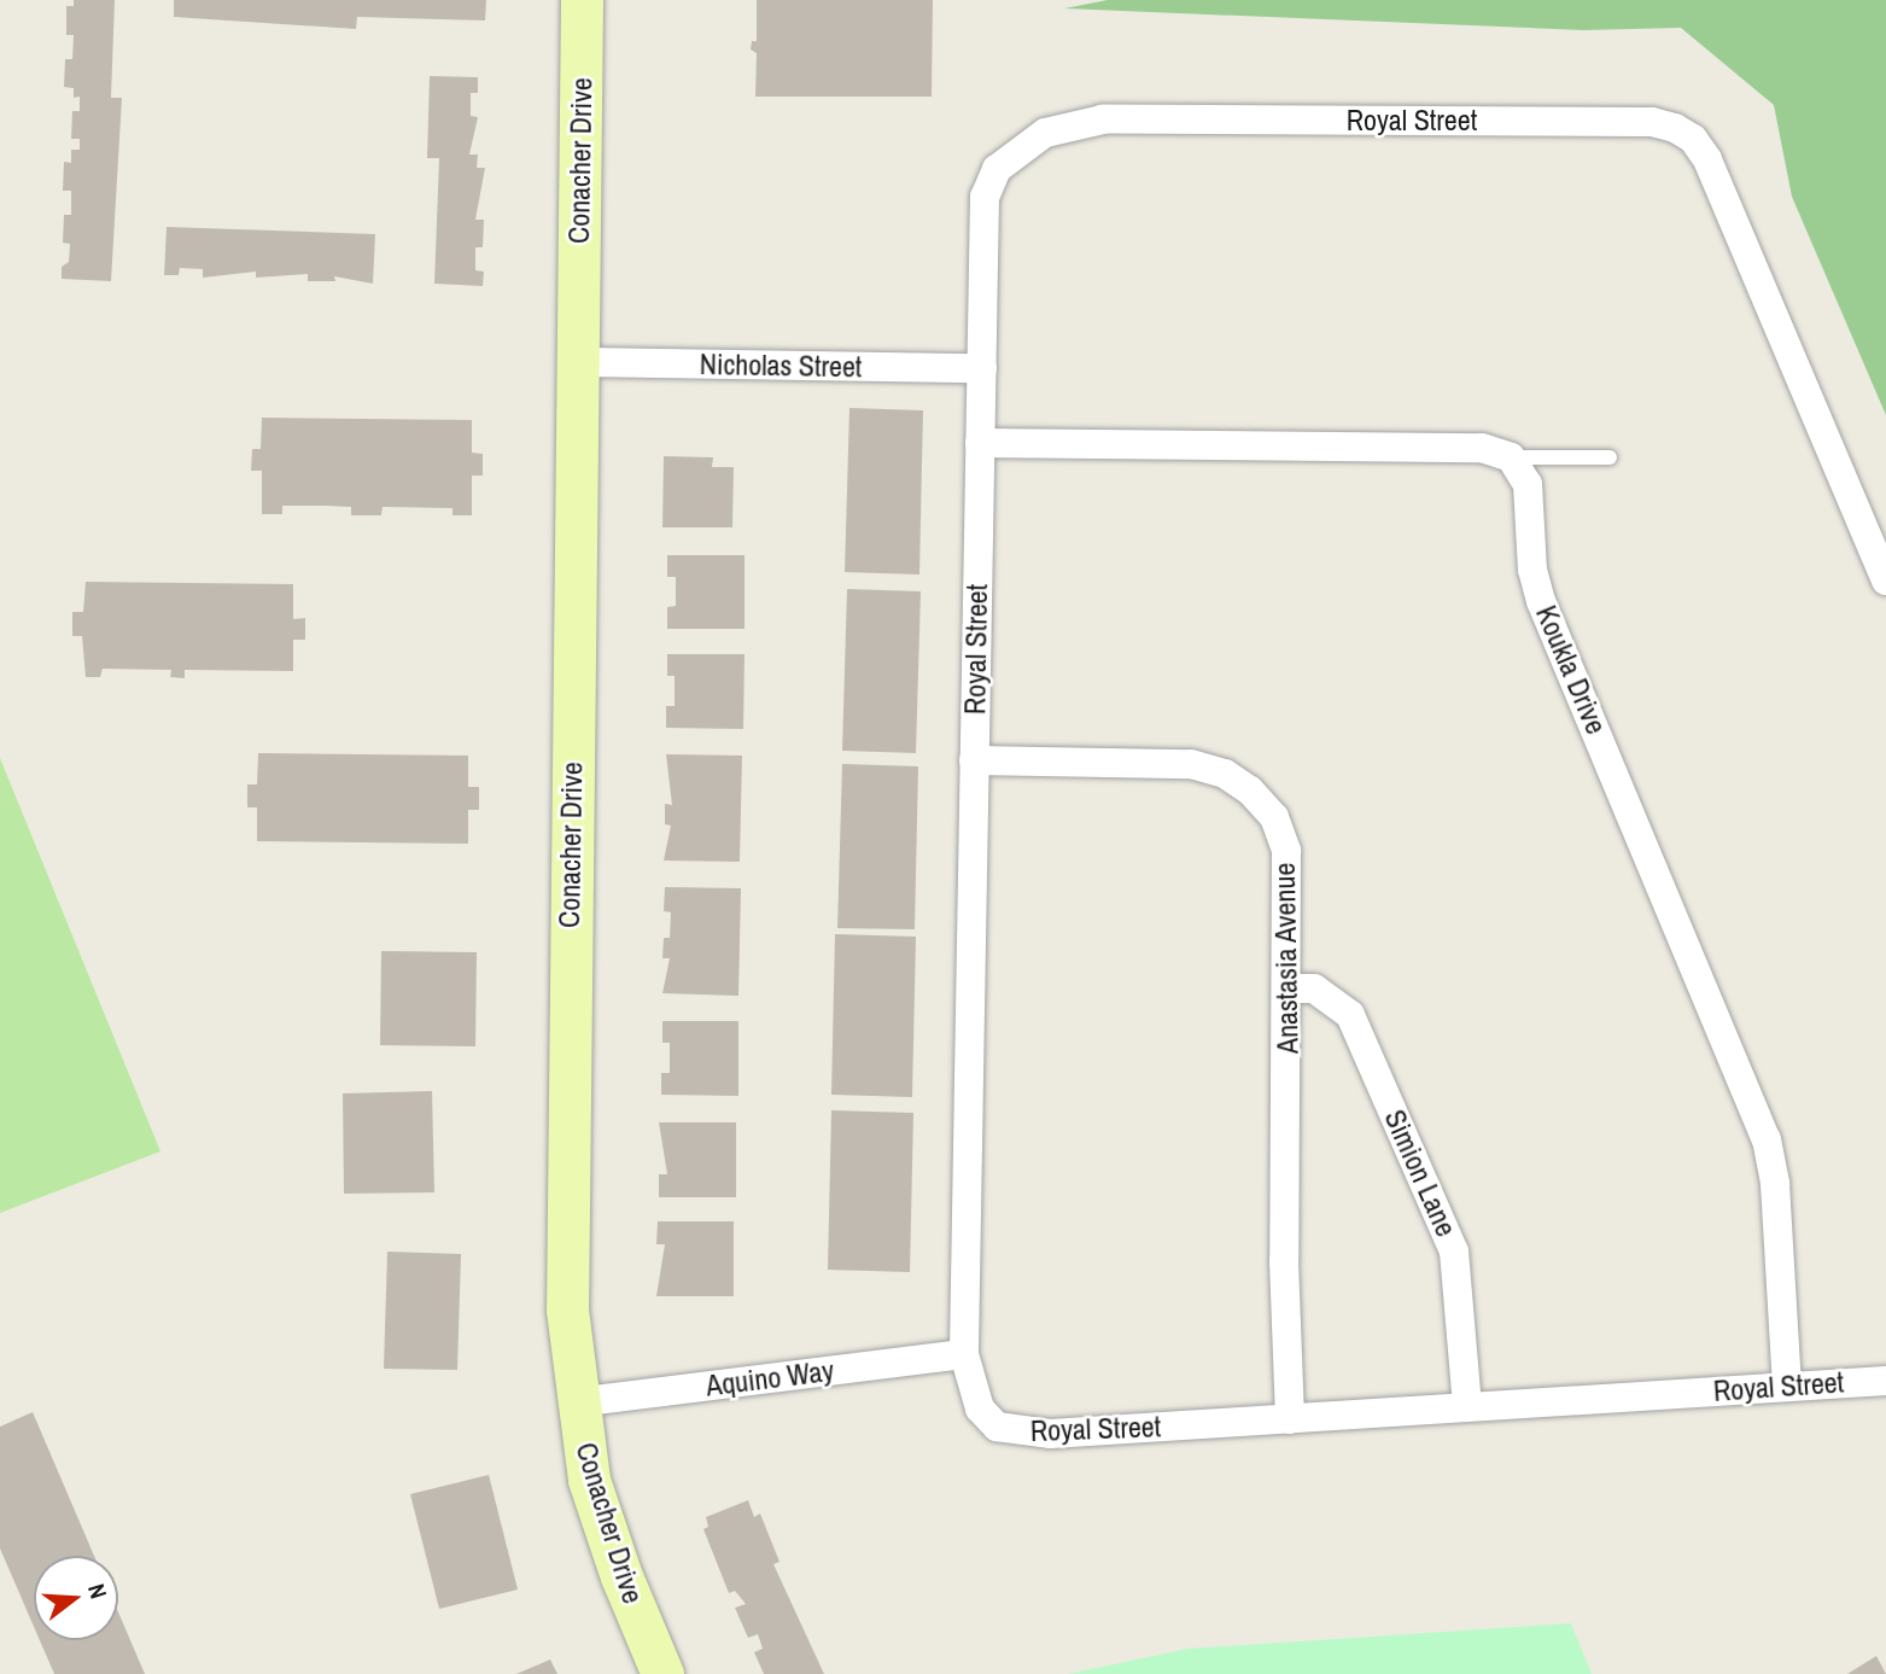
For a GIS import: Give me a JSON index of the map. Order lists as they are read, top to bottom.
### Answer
{
  "streets": {
    "street": [
      "Royal Street",
      "Conacher Drive",
      "Nicholas Street",
      "Koukla Drive",
      "Anastasia Avenue",
      "Simion Lane",
      "Aquino Way"
    ]
  },
  "crossings": [
    ["Royal Street", "Nicholas Street"],
    ["Royal Street", "Koukla Drive"],
    ["Royal Street", "Anastasia Avenue"],
    ["Royal Street", "Simion Lane"],
    ["Royal Street", "Aquino Way"],
    ["Conacher Drive", "Nicholas Street"],
    ["Conacher Drive", "Aquino Way"],
    ["Anastasia Avenue", "Simion Lane"]
  ],
  "north": "right"
}
